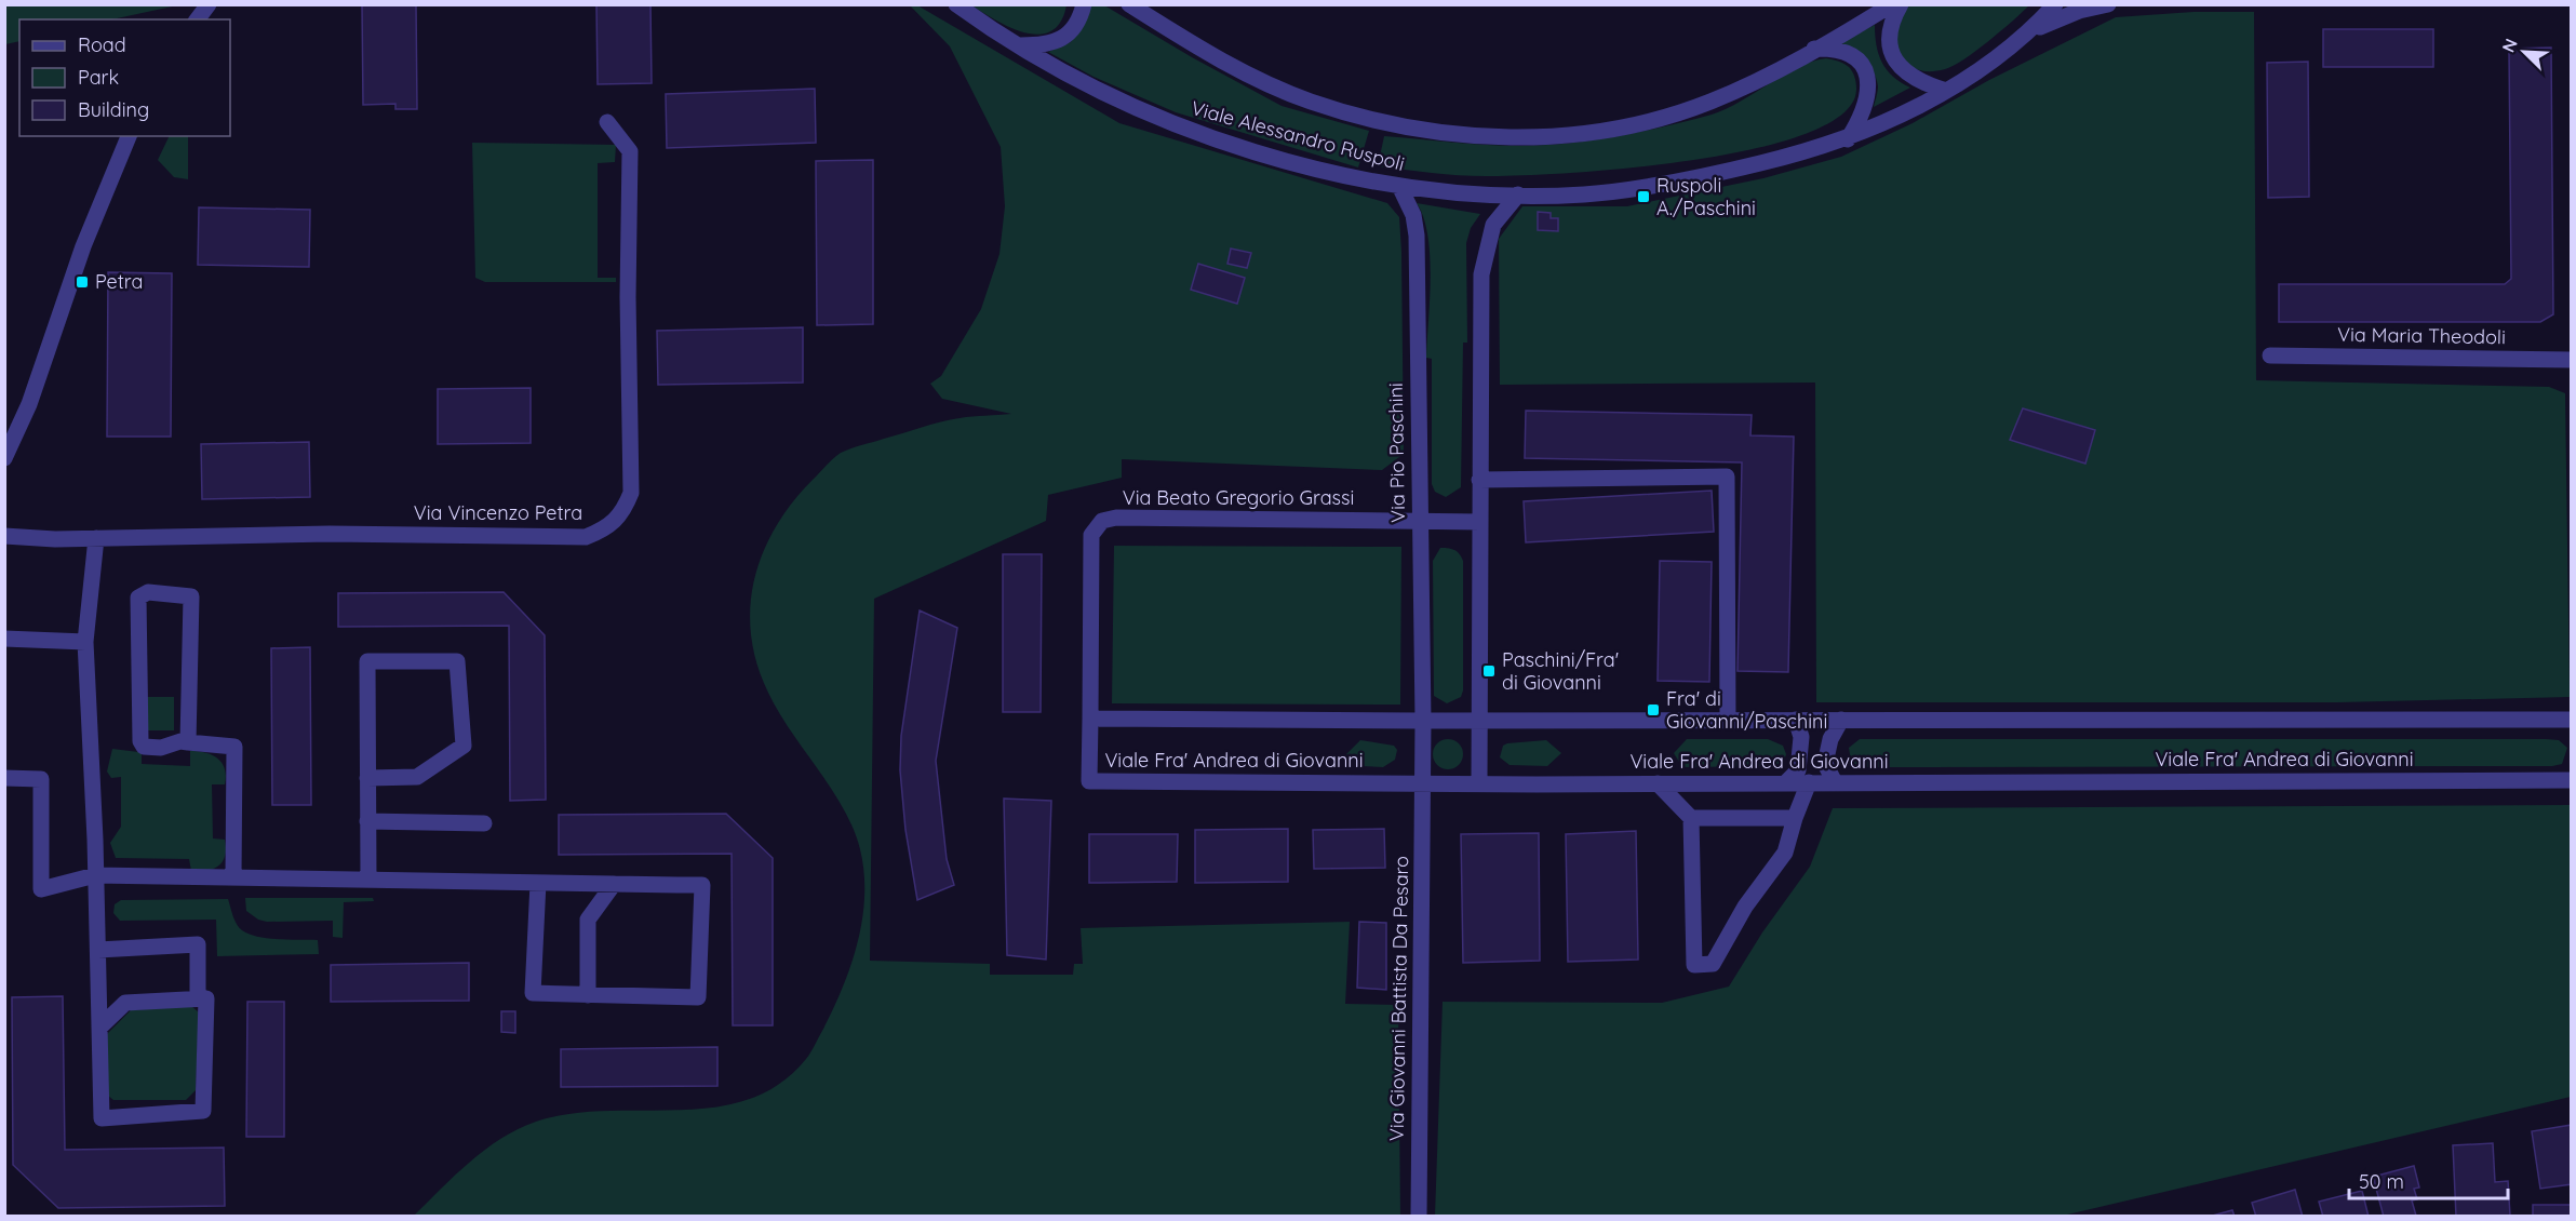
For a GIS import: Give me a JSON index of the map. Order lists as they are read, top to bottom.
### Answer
{
  "streets": {
    "street": [
      "Viale Alessandro Ruspoli",
      "Via Maria Theodoli",
      "Via Pio Paschini",
      "Via Beato Gregorio Grassi",
      "Via Vincenzo Petra",
      "Viale Fra' Andrea di Giovanni",
      "Via Giovanni Battista Da Pesaro"
    ]
  },
  "crossings": [
    ["Viale Alessandro Ruspoli", "Via Pio Paschini"],
    ["Via Pio Paschini", "Via Beato Gregorio Grassi"],
    ["Via Pio Paschini", "Viale Fra' Andrea di Giovanni"],
    ["Via Pio Paschini", "Via Giovanni Battista Da Pesaro"],
    ["Via Beato Gregorio Grassi", "Viale Fra' Andrea di Giovanni"],
    ["Viale Fra' Andrea di Giovanni", "Via Giovanni Battista Da Pesaro"]
  ],
  "places": {
    "transit": [
      "Ruspoli A./Paschini",
      "Petra",
      "Paschini/Fra' di Giovanni",
      "Fra' di Giovanni/Paschini"
    ]
  },
  "legend": ["Road", "Park", "Building"],
  "scale_bar": "50 m",
  "north": "top left"
}
